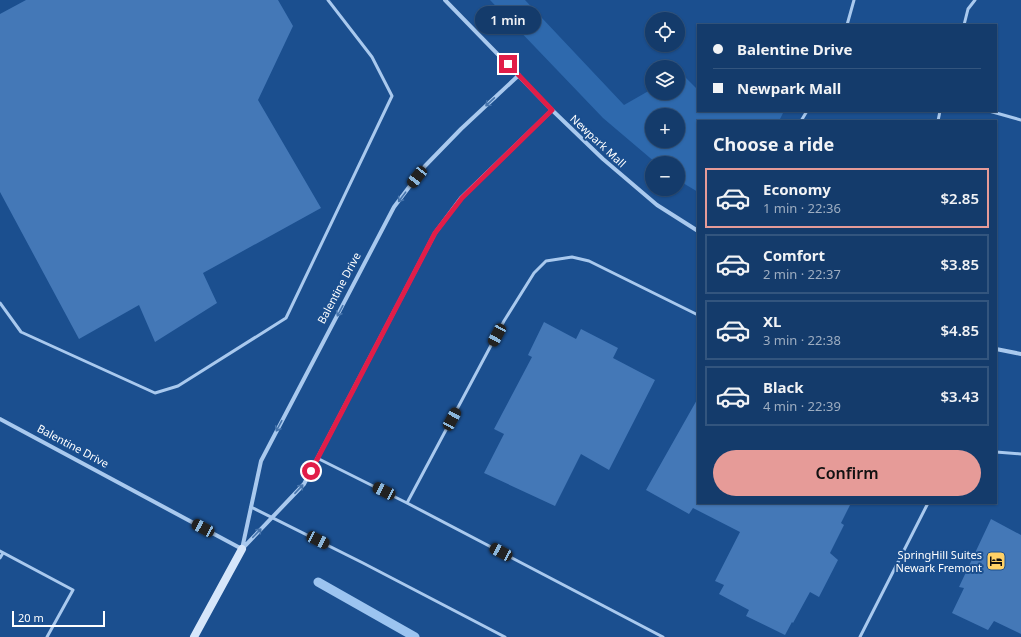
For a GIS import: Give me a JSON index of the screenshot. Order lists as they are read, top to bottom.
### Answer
{
  "streets": {
    "street": ["Newpark Mall", "Balentine Drive"]
  },
  "crossings": [
    ["Newpark Mall", "Balentine Drive"]
  ],
  "places": {
    "hotel": ["SpringHill Suites Newark Fremont"]
  },
  "scale_bar": "20 m",
  "page": {
    "bubble": "1 min",
    "map_buttons": ["+", "−"],
    "banner": ["Balentine Drive", "Newpark Mall"],
    "heading": "Choose a ride",
    "list": [
      {
        "name": "Economy",
        "note": "1 min · 22:36",
        "value": "$2.85"
      },
      {
        "name": "Comfort",
        "note": "2 min · 22:37",
        "value": "$3.85"
      },
      {
        "name": "XL",
        "note": "3 min · 22:38",
        "value": "$4.85"
      },
      {
        "name": "Black",
        "note": "4 min · 22:39",
        "value": "$3.43"
      }
    ],
    "buttons": "Confirm",
    "scale": "20 m"
  }
}
